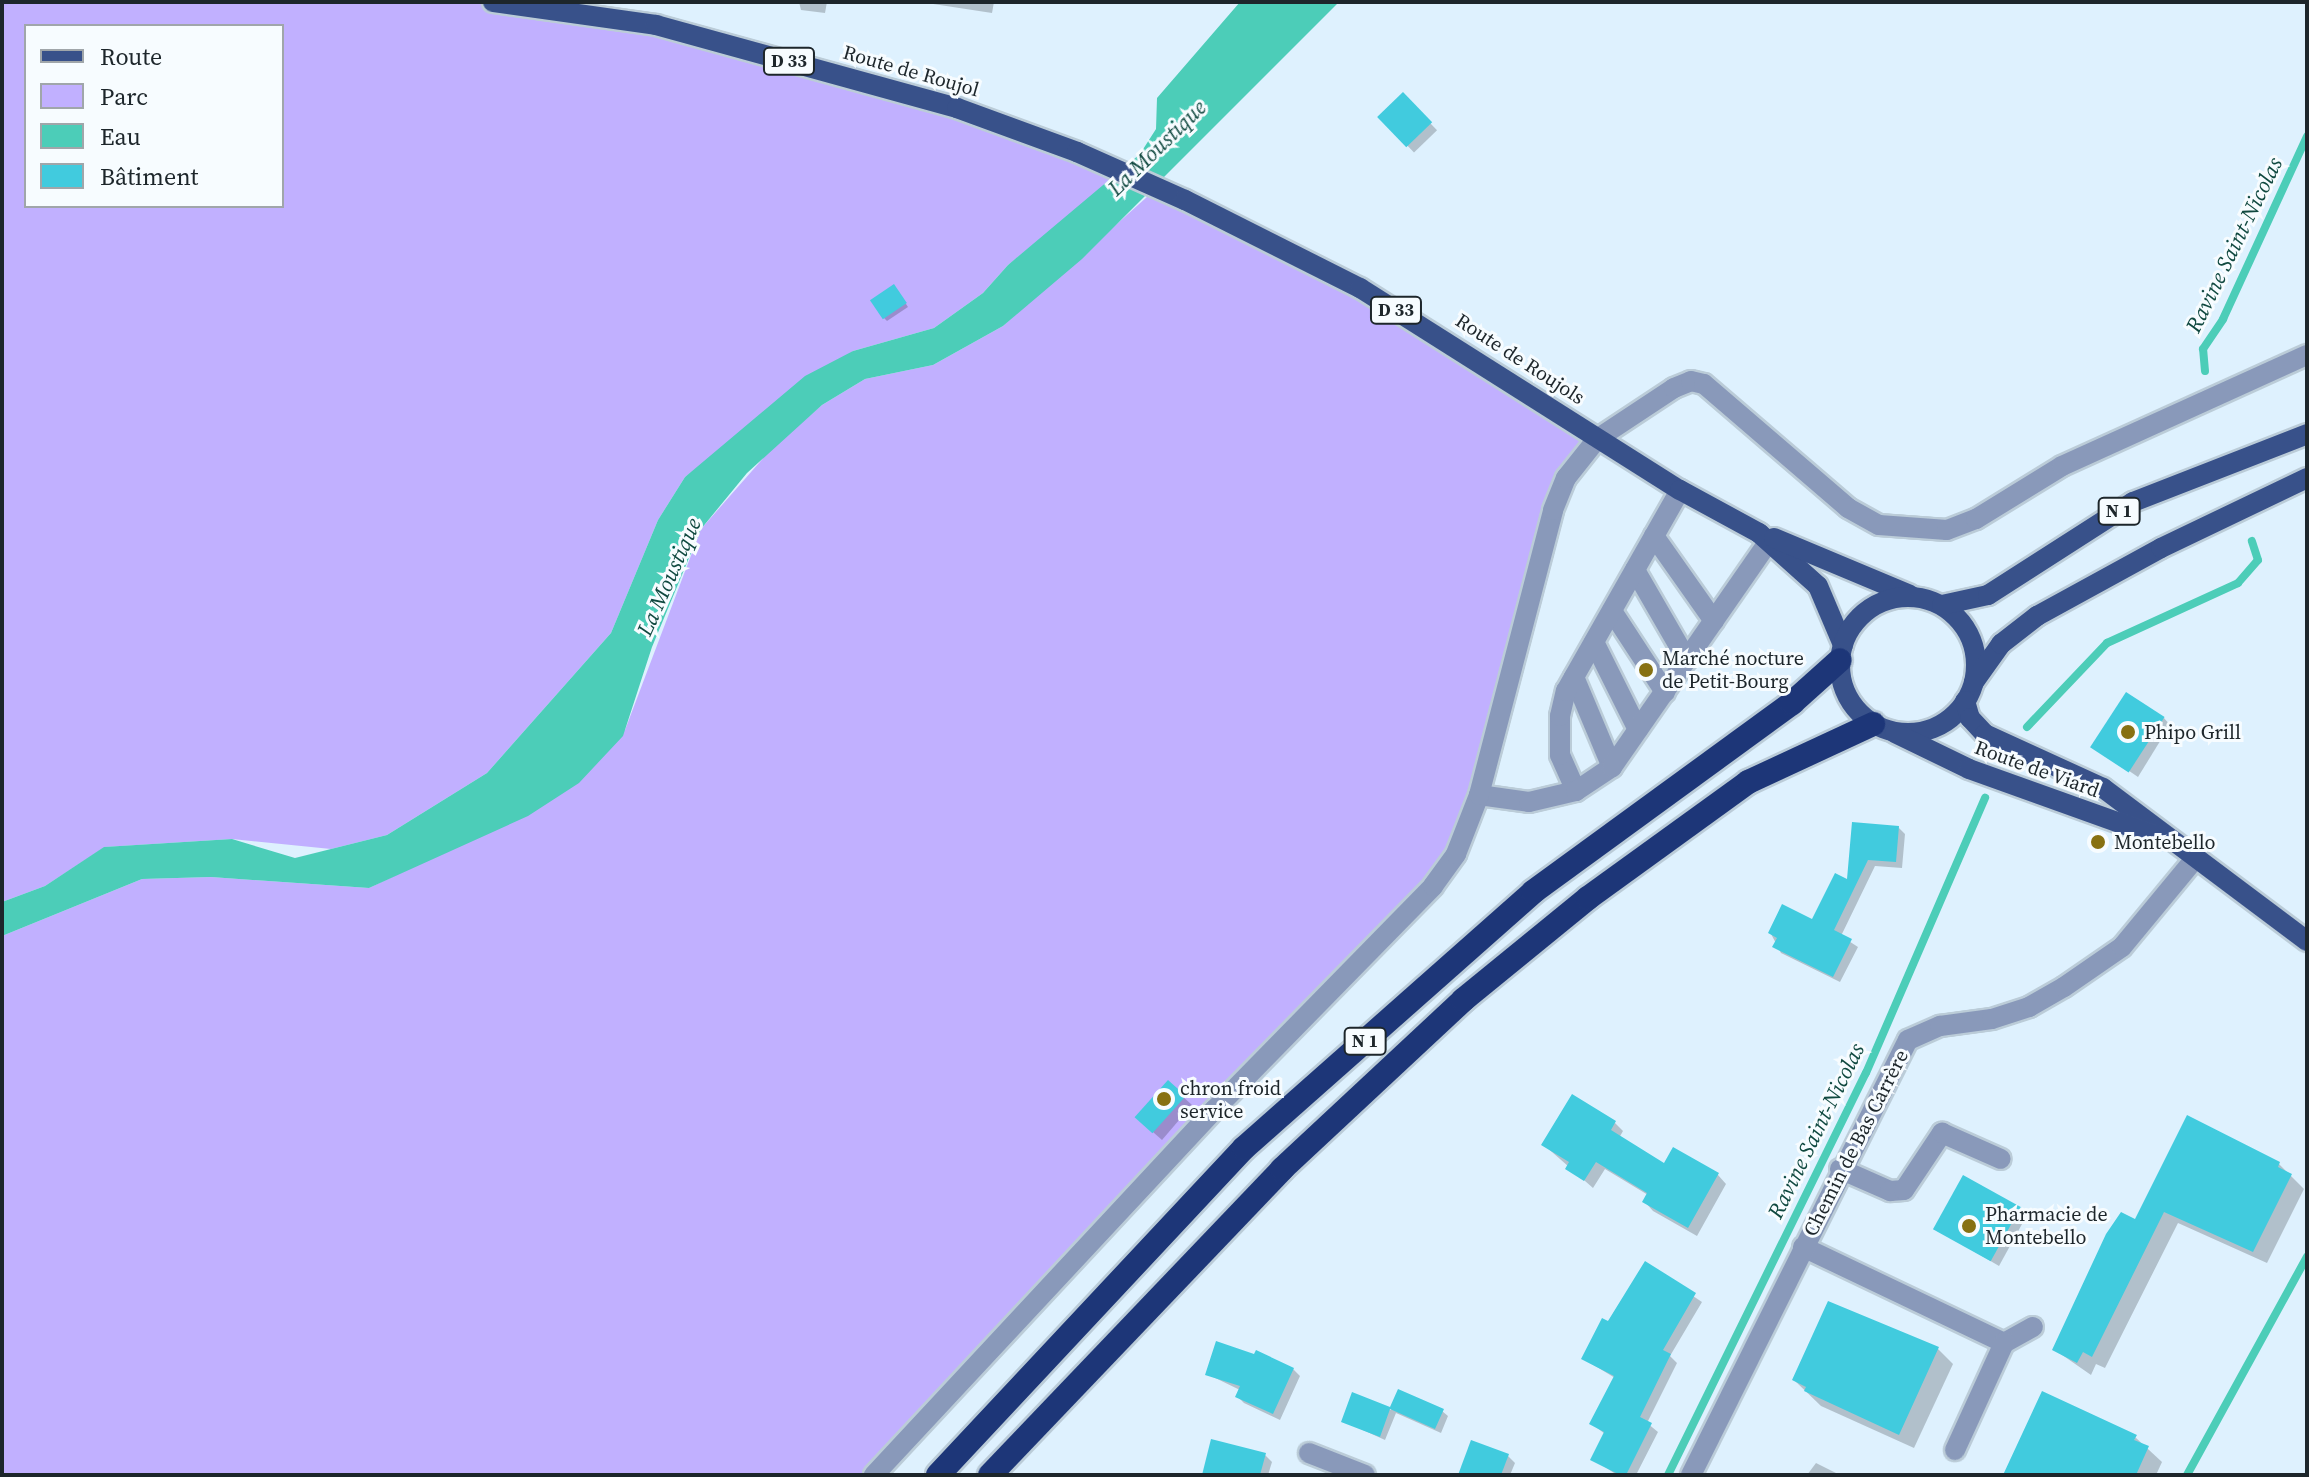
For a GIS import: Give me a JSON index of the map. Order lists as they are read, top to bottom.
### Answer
{
  "streets": {
    "highway": ["N 1"],
    "main road": [
      "D 33",
      "Route de Roujol",
      "Route de Roujols",
      "Route de Viard"
    ],
    "street": ["Chemin de Bas Carrère"]
  },
  "crossings": [
    ["Route de Roujol", "Route de Roujols"],
    ["Route de Roujols", "N 1"],
    ["Route de Roujols", "Route de Viard"],
    ["N 1", "Route de Viard"],
    ["Route de Viard", "Chemin de Bas Carrère"]
  ],
  "water": ["La Moustique", "Ravine Saint-Nicolas"],
  "places": [
    "Marché nocture de Petit-Bourg",
    "Phipo Grill",
    "Montebello",
    "chron froid service",
    "Pharmacie de Montebello"
  ],
  "legend": [
    "Route",
    "Parc",
    "Eau",
    "Bâtiment"
  ]
}
